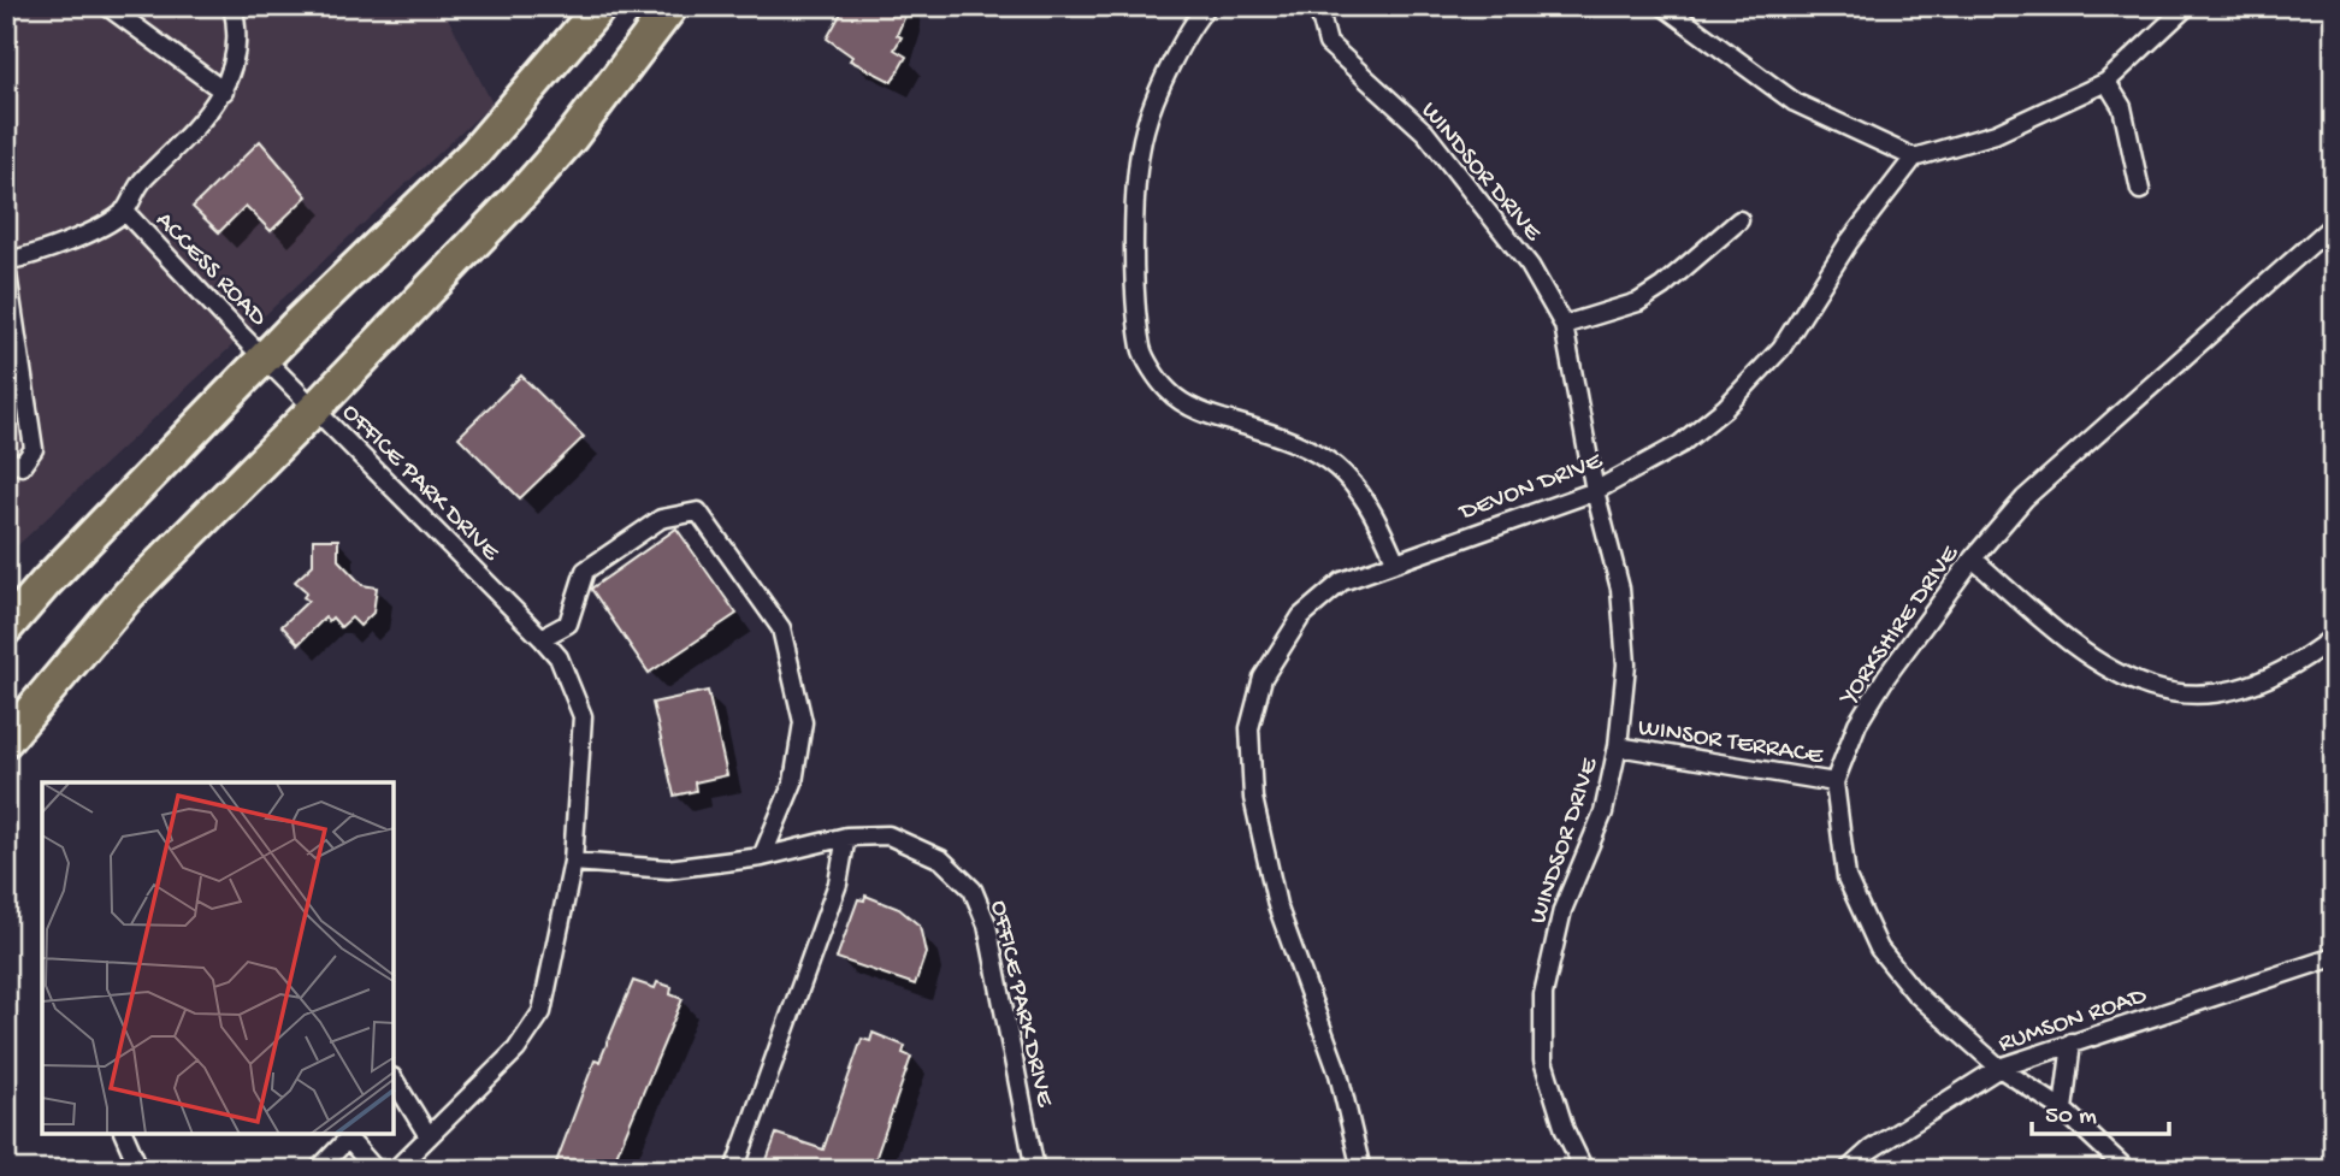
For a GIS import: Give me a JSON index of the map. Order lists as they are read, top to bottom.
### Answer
{
  "streets": {
    "street": [
      "WINDSOR DRIVE",
      "ACCESS ROAD",
      "OFFICE PARK DRIVE",
      "DEVON DRIVE",
      "YORKSHIRE DRIVE",
      "WINSOR TERRACE",
      "RUMSON ROAD"
    ]
  },
  "crossings": [
    ["WINDSOR DRIVE", "DEVON DRIVE"],
    ["WINDSOR DRIVE", "WINSOR TERRACE"],
    ["ACCESS ROAD", "OFFICE PARK DRIVE"],
    ["YORKSHIRE DRIVE", "WINSOR TERRACE"],
    ["YORKSHIRE DRIVE", "RUMSON ROAD"]
  ],
  "scale_bar": "50 m"
}
